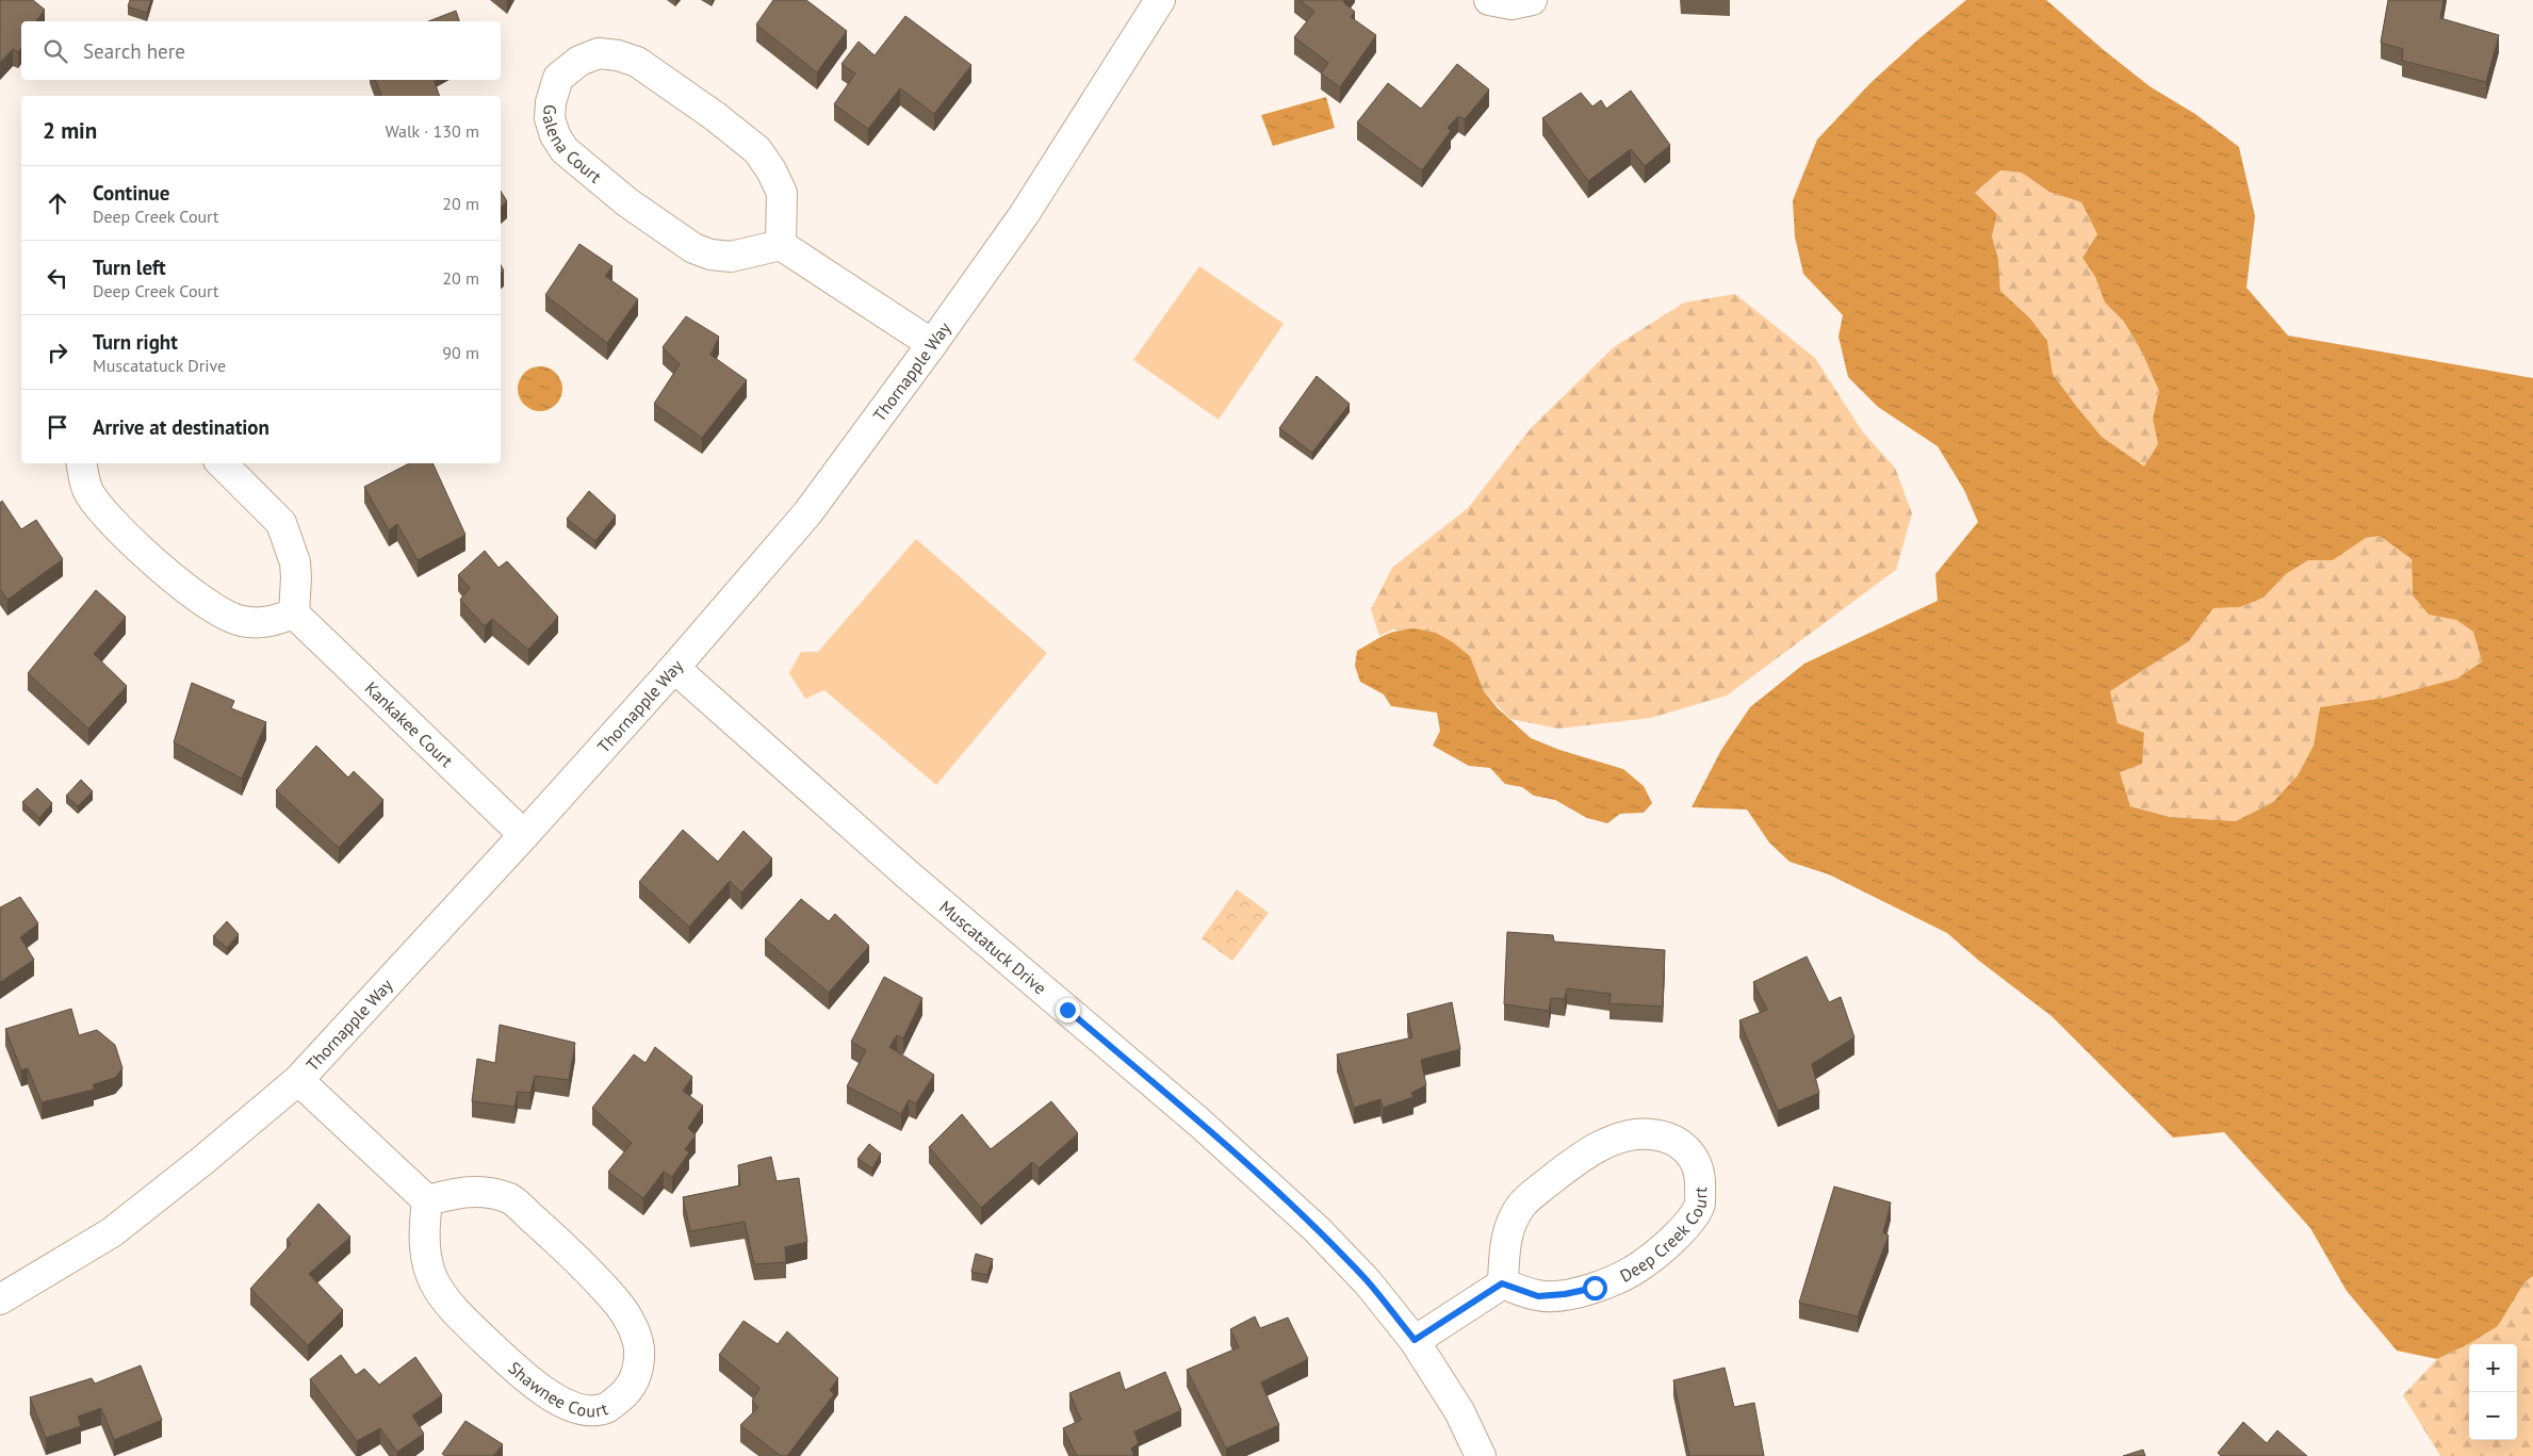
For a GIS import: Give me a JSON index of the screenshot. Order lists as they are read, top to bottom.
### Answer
{
  "streets": {
    "street": [
      "Galena Court",
      "Thornapple Way",
      "Kankakee Court",
      "Muscatatuck Drive",
      "Deep Creek Court",
      "Shawnee Court"
    ]
  },
  "crossings": [
    ["Thornapple Way", "Kankakee Court"],
    ["Thornapple Way", "Muscatatuck Drive"]
  ],
  "page": {
    "search": "Search here",
    "heading": ["2 min", "Walk · 130 m"],
    "list": [
      ["Continue", "Deep Creek Court", "20 m"],
      ["Turn left", "Deep Creek Court", "20 m"],
      ["Turn right", "Muscatatuck Drive", "90 m"],
      "Arrive at destination"
    ],
    "map_buttons": ["+", "−"]
  }
}
